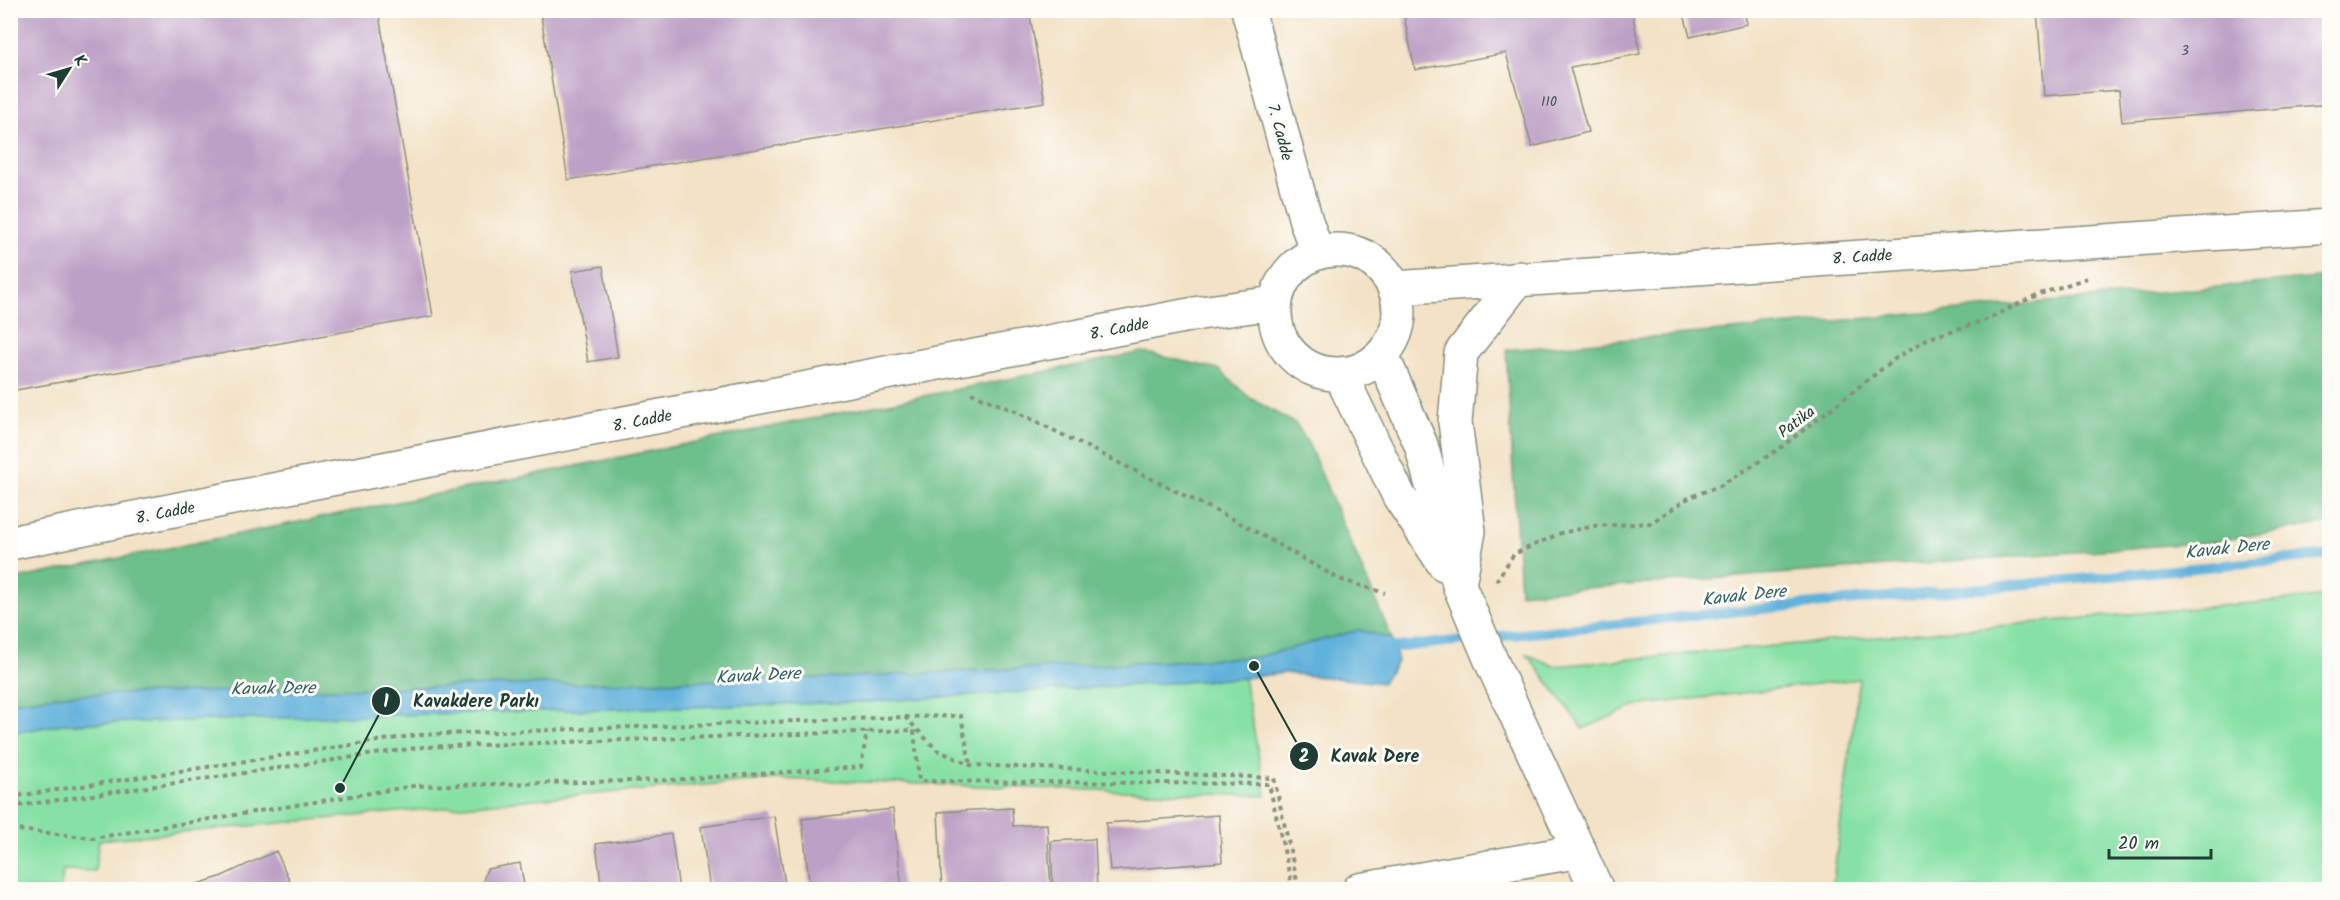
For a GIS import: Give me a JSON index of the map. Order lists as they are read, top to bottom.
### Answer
{
  "streets": {
    "street": ["7. Cadde", "8. Cadde"],
    "path": ["Patika"]
  },
  "crossings": [
    ["7. Cadde", "8. Cadde"]
  ],
  "water": ["Kavak Dere"],
  "places": ["Kavak Dere", "Kavakdere Parkı"],
  "house_numbers": ["3", "110"],
  "scale_bar": "20 m",
  "north": "top right"
}
